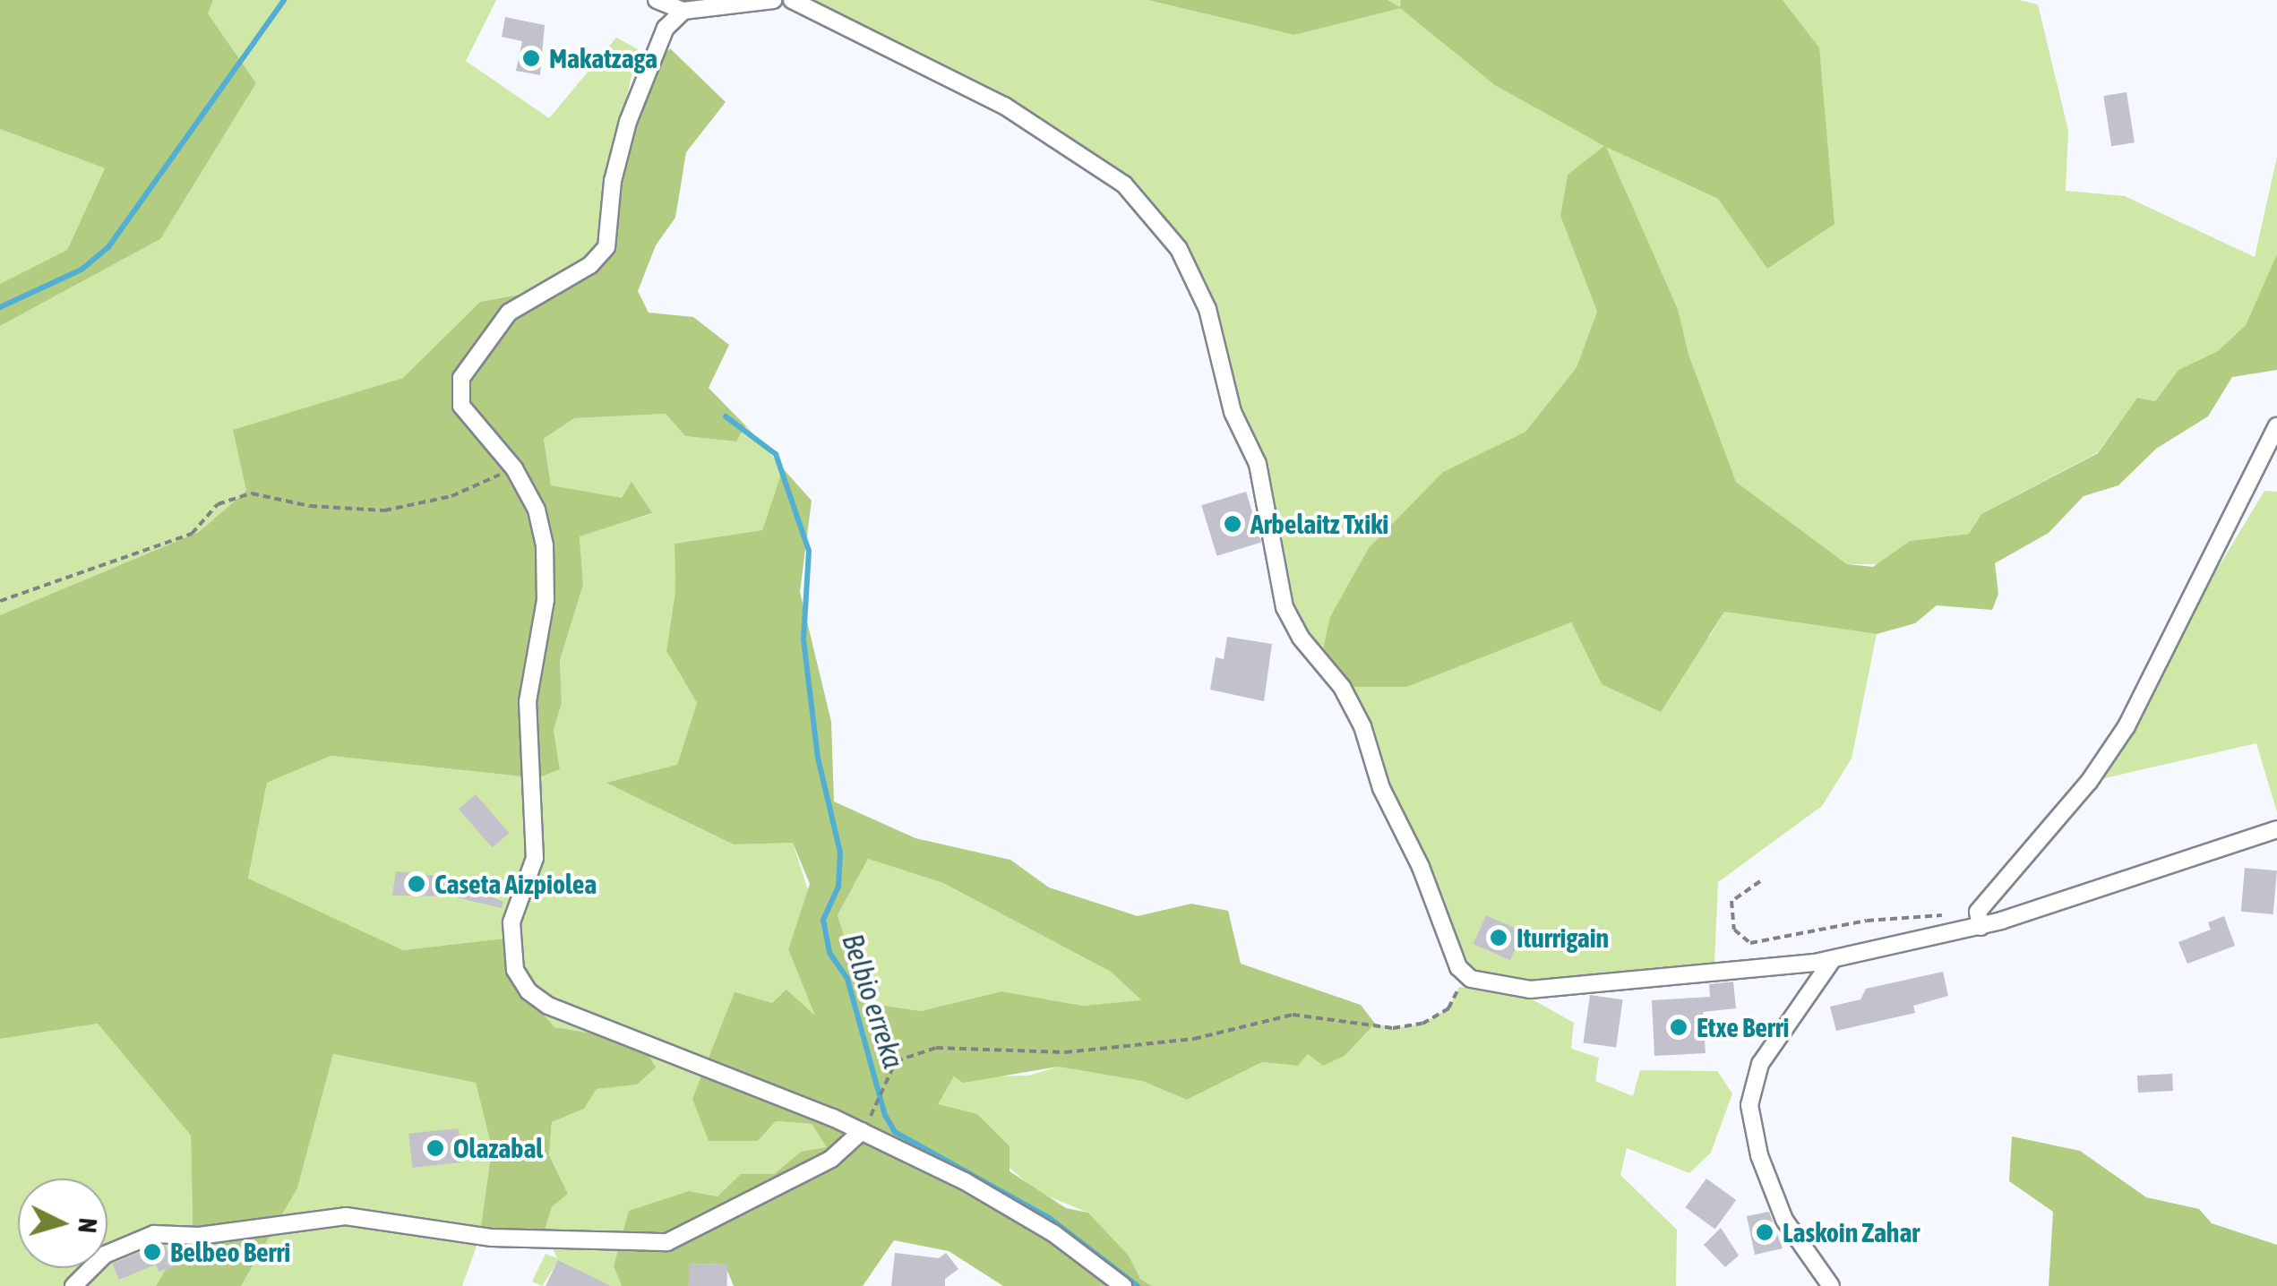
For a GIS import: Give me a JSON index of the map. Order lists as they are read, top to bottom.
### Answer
{
  "water": ["Belbio erreka"],
  "places": [
    "Makatzaga",
    "Arbelaitz Txiki",
    "Caseta Aizpiolea",
    "Iturrigain",
    "Etxe Berri",
    "Olazabal",
    "Laskoin Zahar",
    "Belbeo Berri"
  ],
  "north": "right"
}
